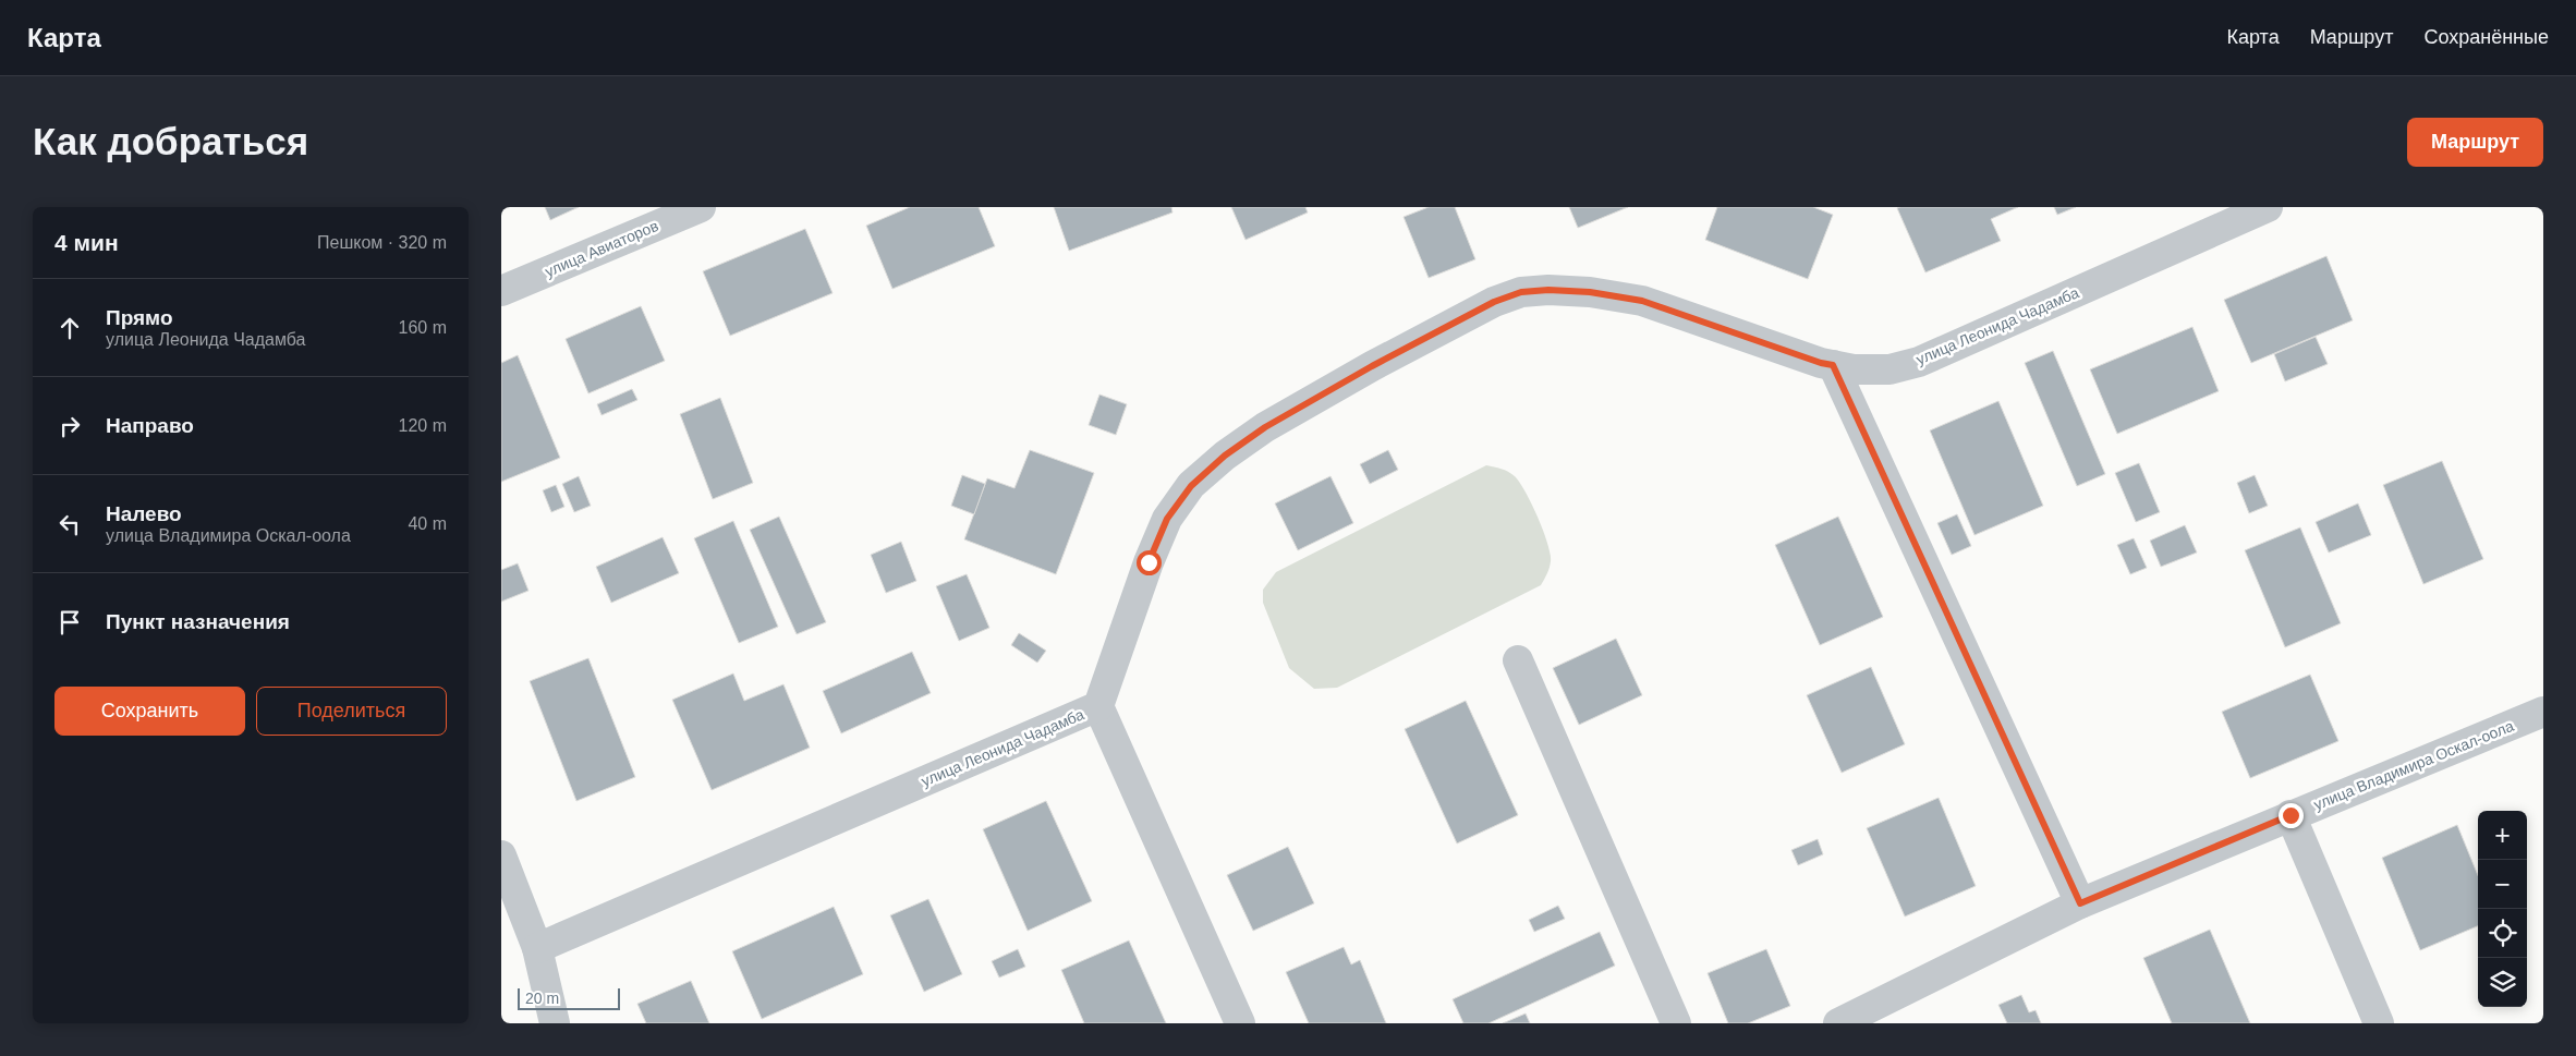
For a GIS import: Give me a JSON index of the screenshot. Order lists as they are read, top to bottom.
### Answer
{
  "streets": {
    "street": ["улица Авиаторов", "улица Леонида Чадамба", "улица Владимира Оскал-оола"]
  },
  "scale_bar": "20 m",
  "page": {
    "header": "Карта",
    "nav": ["Карта", "Маршрут", "Сохранённые"],
    "buttons": [
      "Маршрут",
      ["Сохранить", "Поделиться"]
    ],
    "title": "Как добраться",
    "heading": ["4 мин", "Пешком · 320 m"],
    "list": [
      ["Прямо", "улица Леонида Чадамба", "160 m"],
      ["Направо", "120 m"],
      ["Налево", "улица Владимира Оскал-оола", "40 m"],
      "Пункт назначения"
    ],
    "map_buttons": ["+", "−"],
    "scale": "20 m"
  }
}
